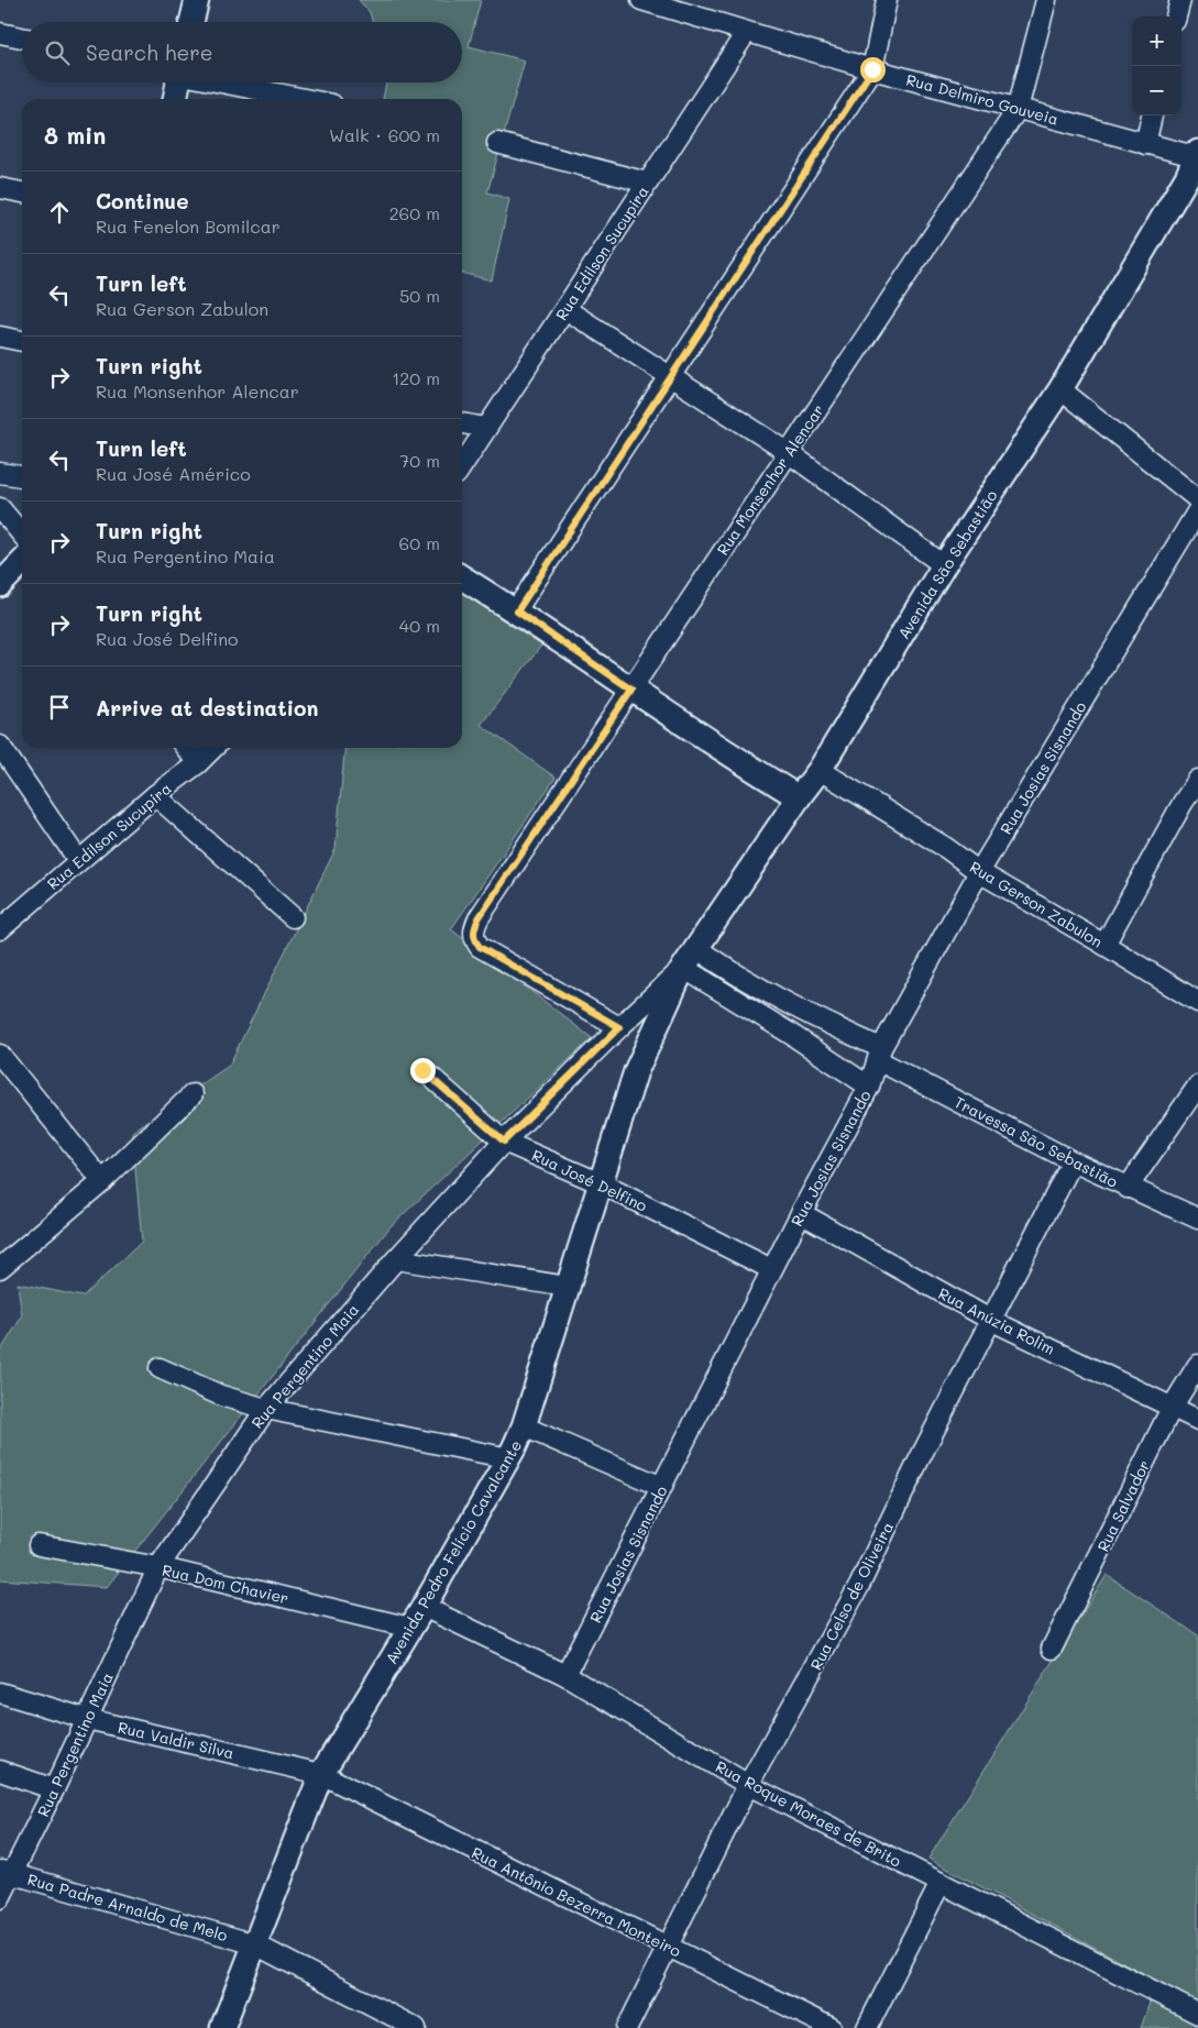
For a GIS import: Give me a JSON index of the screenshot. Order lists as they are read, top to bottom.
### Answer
{
  "streets": {
    "street": [
      "Rua Delmiro Gouveia",
      "Rua Edilson Sucupira",
      "Rua Monsenhor Alencar",
      "Avenida São Sebastião",
      "Rua Josias Sisnando",
      "Rua Gerson Zabulon",
      "Travessa São Sebastião",
      "Rua José Delfino",
      "Rua Anúzia Rolim",
      "Rua Pergentino Maia",
      "Rua Salvador",
      "Avenida Pedro Felício Cavalcante",
      "Rua Dom Chavier",
      "Rua Celso de Oliveira",
      "Rua Valdir Silva",
      "Rua Roque Moraes de Brito",
      "Rua Antônio Bezerra Monteiro",
      "Rua Padre Arnaldo de Melo"
    ]
  },
  "crossings": [
    ["Rua Delmiro Gouveia", "Rua Edilson Sucupira"],
    ["Rua Delmiro Gouveia", "Rua Monsenhor Alencar"],
    ["Rua Delmiro Gouveia", "Avenida São Sebastião"],
    ["Rua Monsenhor Alencar", "Rua Pergentino Maia"],
    ["Avenida São Sebastião", "Rua Gerson Zabulon"],
    ["Avenida São Sebastião", "Travessa São Sebastião"],
    ["Avenida São Sebastião", "Rua Pergentino Maia"],
    ["Avenida São Sebastião", "Avenida Pedro Felício Cavalcante"],
    ["Rua Josias Sisnando", "Rua Gerson Zabulon"],
    ["Rua Josias Sisnando", "Travessa São Sebastião"],
    ["Rua Josias Sisnando", "Rua José Delfino"],
    ["Rua Josias Sisnando", "Rua Anúzia Rolim"],
    ["Rua Josias Sisnando", "Rua Roque Moraes de Brito"],
    ["Travessa São Sebastião", "Rua Celso de Oliveira"],
    ["Rua José Delfino", "Rua Pergentino Maia"],
    ["Rua José Delfino", "Avenida Pedro Felício Cavalcante"],
    ["Rua Anúzia Rolim", "Rua Salvador"],
    ["Rua Anúzia Rolim", "Rua Celso de Oliveira"],
    ["Rua Pergentino Maia", "Avenida Pedro Felício Cavalcante"],
    ["Rua Pergentino Maia", "Rua Dom Chavier"],
    ["Rua Pergentino Maia", "Rua Valdir Silva"],
    ["Rua Pergentino Maia", "Rua Padre Arnaldo de Melo"],
    ["Avenida Pedro Felício Cavalcante", "Rua Dom Chavier"],
    ["Avenida Pedro Felício Cavalcante", "Rua Valdir Silva"],
    ["Avenida Pedro Felício Cavalcante", "Rua Roque Moraes de Brito"],
    ["Avenida Pedro Felício Cavalcante", "Rua Antônio Bezerra Monteiro"],
    ["Avenida Pedro Felício Cavalcante", "Rua Padre Arnaldo de Melo"],
    ["Rua Celso de Oliveira", "Rua Roque Moraes de Brito"],
    ["Rua Celso de Oliveira", "Rua Antônio Bezerra Monteiro"],
    ["Rua Valdir Silva", "Rua Antônio Bezerra Monteiro"]
  ],
  "page": {
    "map_buttons": ["+", "−"],
    "search": "Search here",
    "heading": ["8 min", "Walk · 600 m"],
    "list": [
      ["Continue", "Rua Fenelon Bomilcar", "260 m"],
      ["Turn left", "Rua Gerson Zabulon", "50 m"],
      ["Turn right", "Rua Monsenhor Alencar", "120 m"],
      ["Turn left", "Rua José Américo", "70 m"],
      ["Turn right", "Rua Pergentino Maia", "60 m"],
      ["Turn right", "Rua José Delfino", "40 m"],
      "Arrive at destination"
    ]
  }
}
